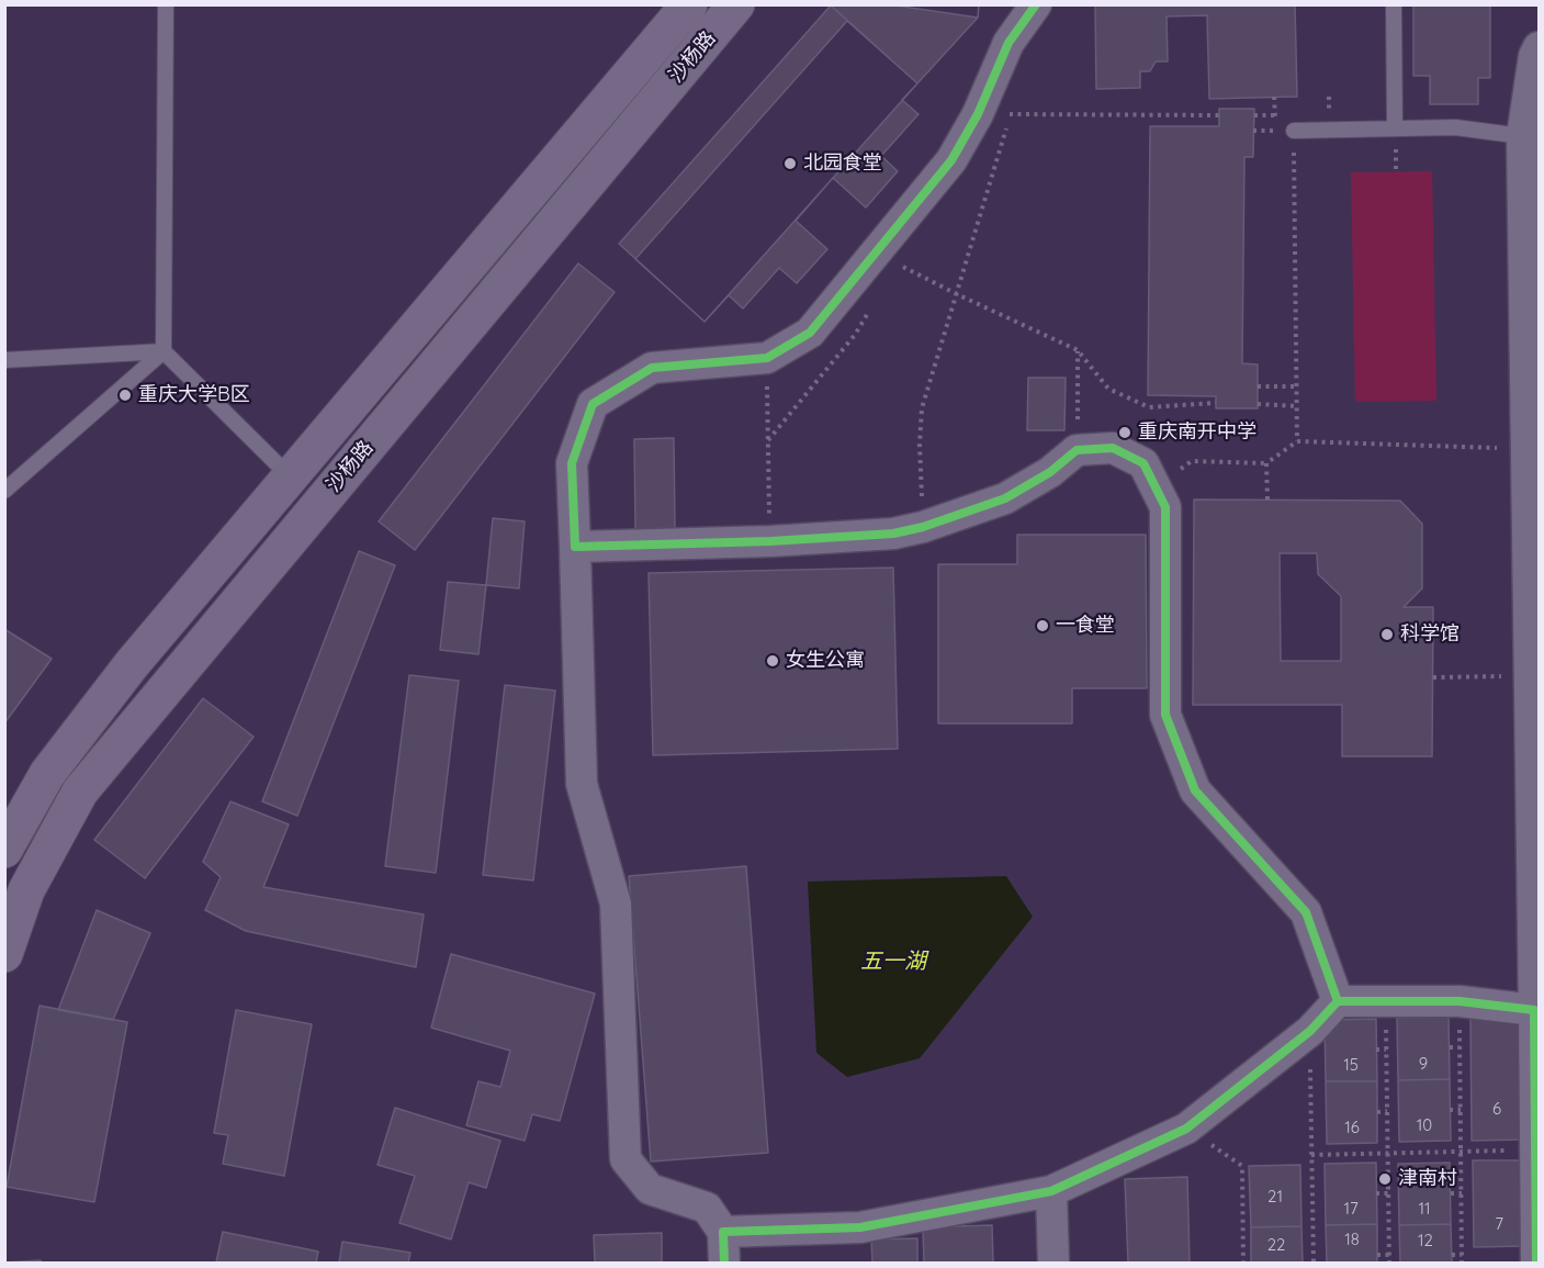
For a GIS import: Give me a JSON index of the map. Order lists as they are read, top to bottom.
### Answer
{
  "streets": {
    "main road": ["沙杨路"]
  },
  "water": ["五一湖"],
  "places": [
    "北园食堂",
    "重庆大学B区",
    "重庆南开中学",
    "一食堂",
    "科学馆",
    "女生公寓",
    "津南村"
  ],
  "house_numbers": [
    "9",
    "15",
    "6",
    "10",
    "16",
    "21",
    "17",
    "11",
    "7",
    "18",
    "12",
    "22"
  ]
}
